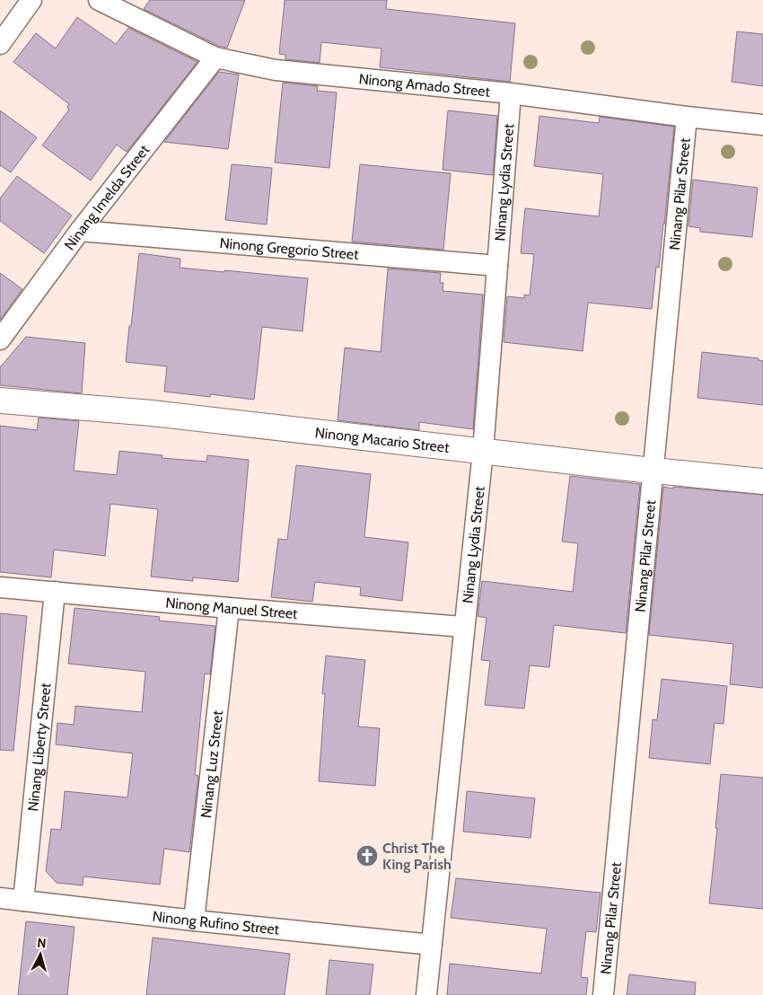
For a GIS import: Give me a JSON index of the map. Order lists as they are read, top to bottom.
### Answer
{
  "streets": {
    "street": [
      "Ninong Amado Street",
      "Ninang Lydia Street",
      "Ninang Pilar Street",
      "Ninang Imelda Street",
      "Ninong Gregorio Street",
      "Ninong Macario Street",
      "Ninong Manuel Street",
      "Ninang Liberty Street",
      "Ninang Luz Street",
      "Ninong Rufino Street"
    ]
  },
  "crossings": [
    ["Ninong Amado Street", "Ninang Lydia Street"],
    ["Ninong Amado Street", "Ninang Pilar Street"],
    ["Ninong Amado Street", "Ninang Imelda Street"],
    ["Ninang Lydia Street", "Ninong Gregorio Street"],
    ["Ninang Lydia Street", "Ninong Macario Street"],
    ["Ninang Lydia Street", "Ninong Manuel Street"],
    ["Ninang Lydia Street", "Ninong Rufino Street"],
    ["Ninang Pilar Street", "Ninong Macario Street"],
    ["Ninang Imelda Street", "Ninong Gregorio Street"],
    ["Ninong Manuel Street", "Ninang Liberty Street"],
    ["Ninong Manuel Street", "Ninang Luz Street"],
    ["Ninang Liberty Street", "Ninong Rufino Street"],
    ["Ninang Luz Street", "Ninong Rufino Street"]
  ],
  "places": {
    "church": ["Christ The King Parish"]
  },
  "north": "top"
}
